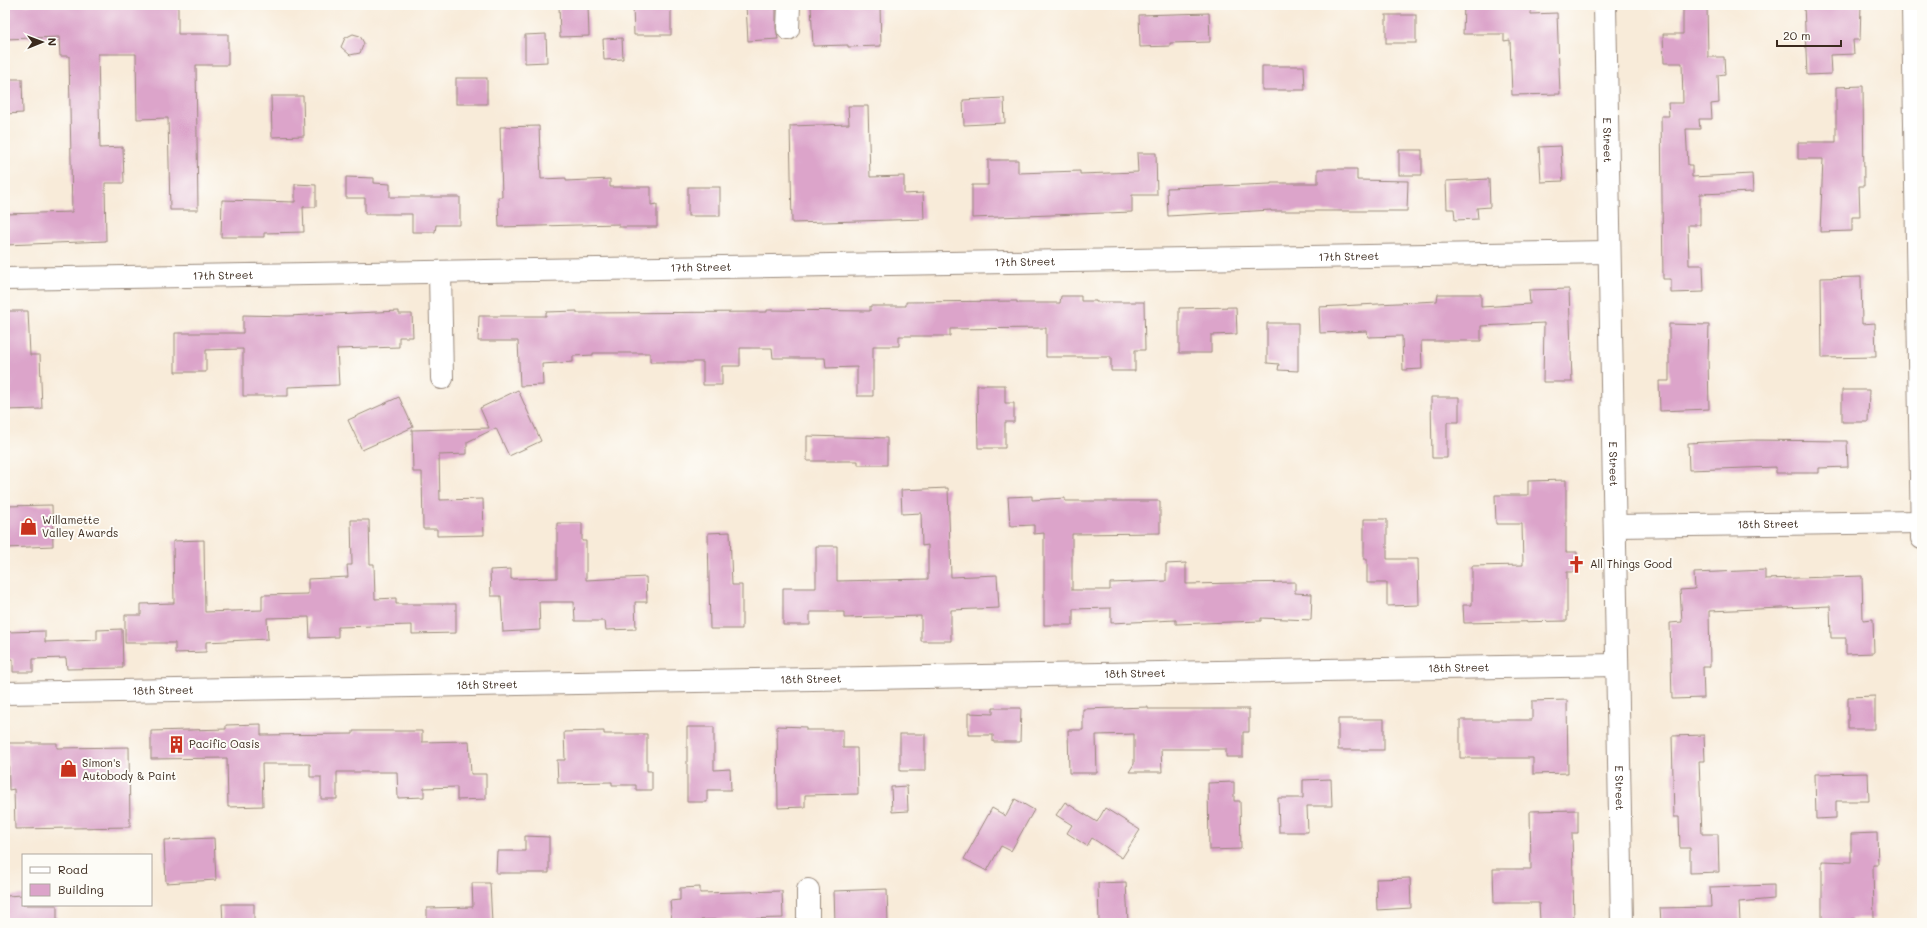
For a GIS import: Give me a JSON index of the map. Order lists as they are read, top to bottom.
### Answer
{
  "streets": {
    "street": ["E Street", "17th Street", "18th Street"]
  },
  "crossings": [
    ["E Street", "17th Street"],
    ["E Street", "18th Street"]
  ],
  "places": {
    "shop": ["Willamette Valley Awards", "Simon's Autobody & Paint"],
    "church": ["All Things Good"],
    "building": ["Pacific Oasis"]
  },
  "legend": ["Road", "Building"],
  "scale_bar": "20 m",
  "north": "right"
}
